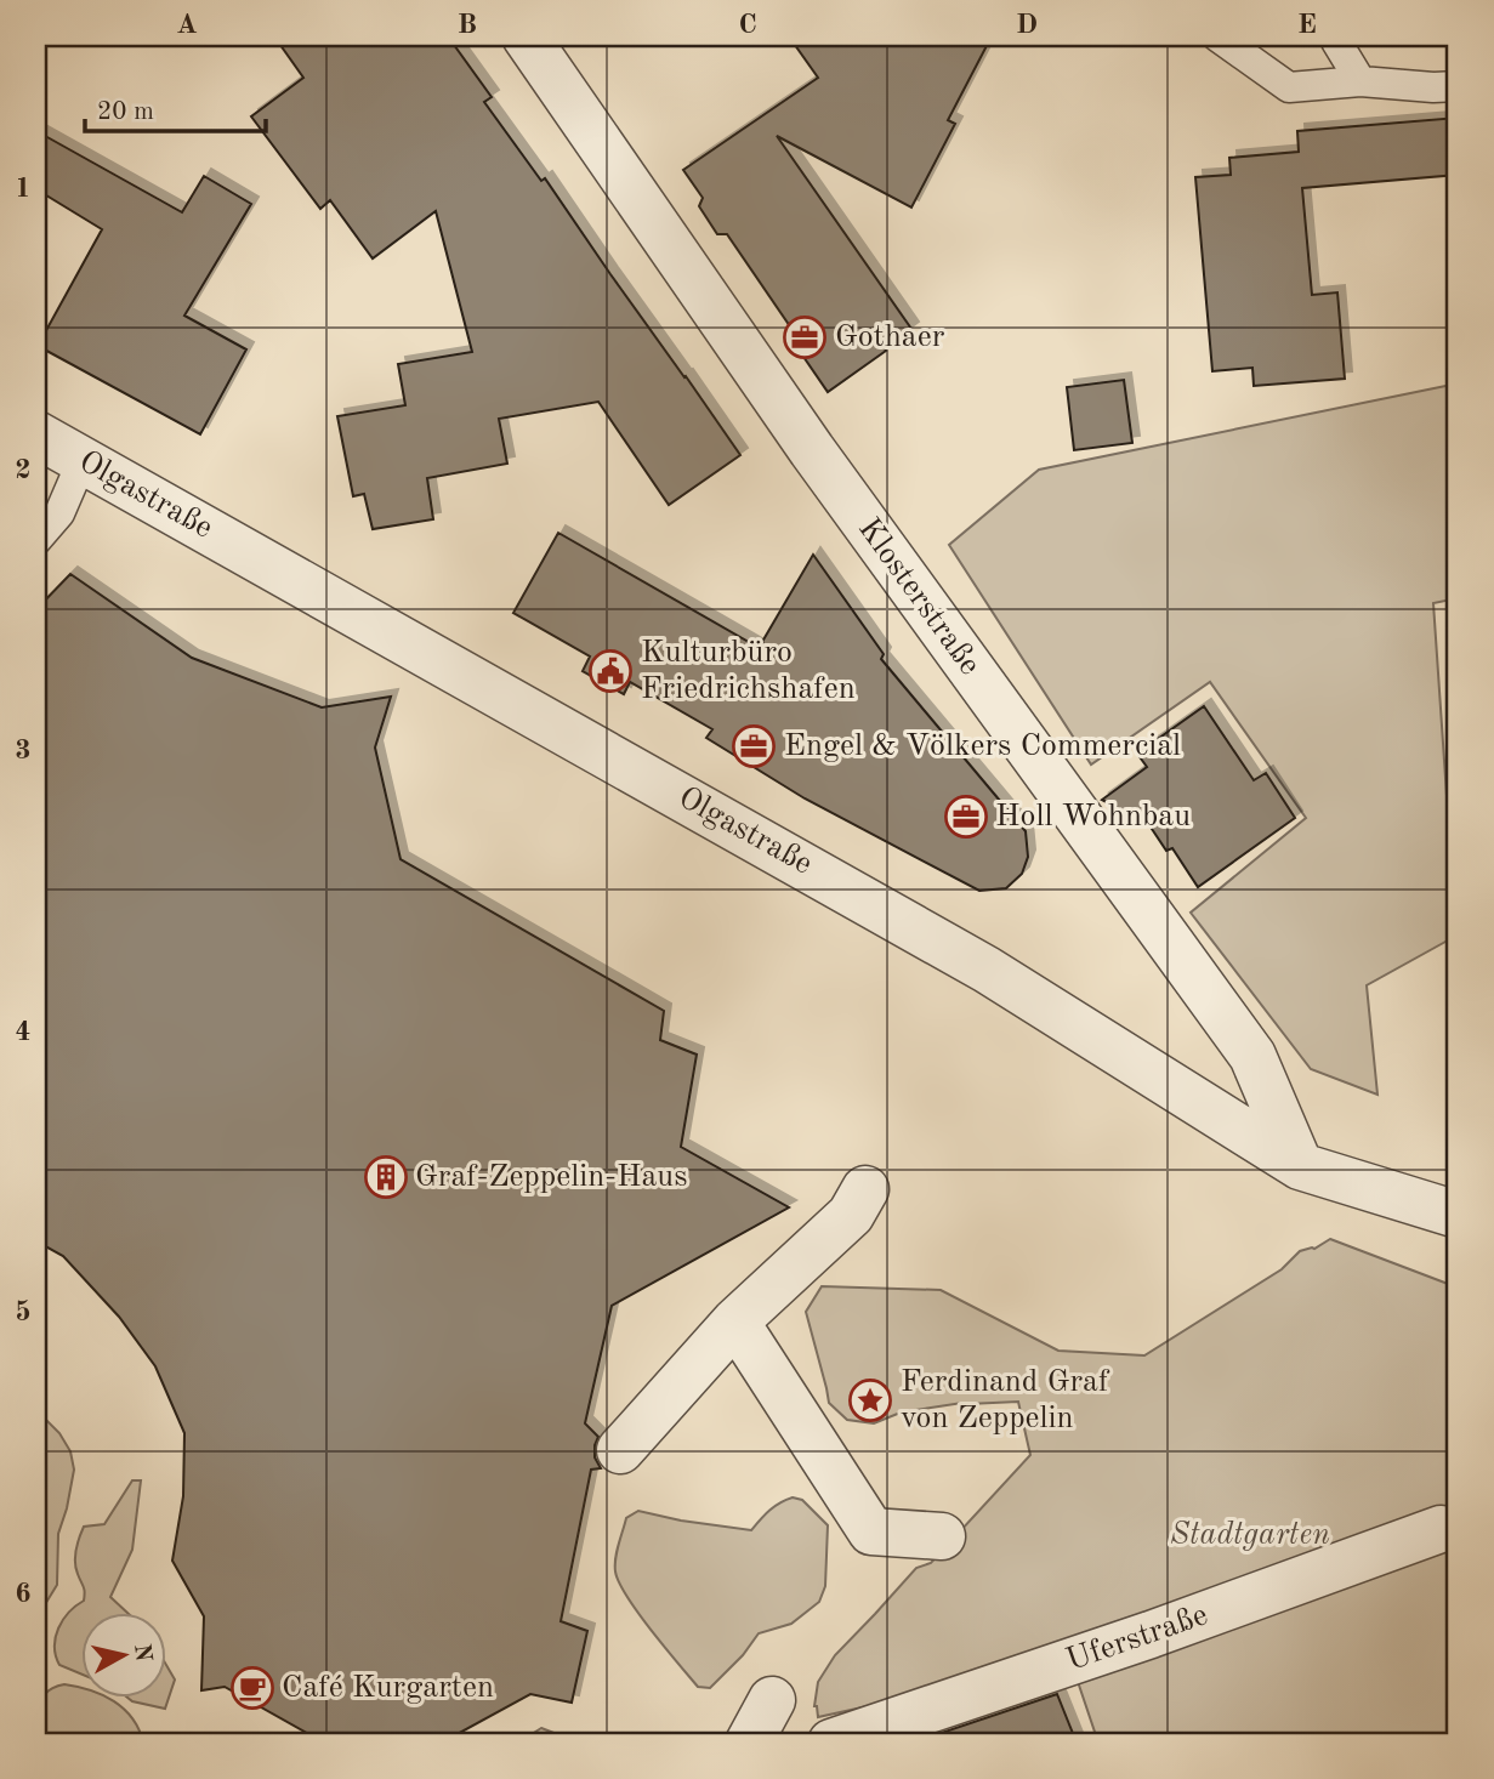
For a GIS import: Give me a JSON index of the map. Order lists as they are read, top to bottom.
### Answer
{
  "streets": {
    "street": ["Olgastraße", "Klosterstraße", "Uferstraße"]
  },
  "crossings": [
    ["Olgastraße", "Klosterstraße"]
  ],
  "parks": ["Stadtgarten"],
  "places": {
    "office": ["Gothaer", "Engel & Völkers Commercial", "Holl Wohnbau"],
    "public building": ["Kulturbüro Friedrichshafen"],
    "building": ["Graf-Zeppelin-Haus"],
    "place": ["Ferdinand Graf von Zeppelin"],
    "cafe": ["Café Kurgarten"]
  },
  "scale_bar": "20 m",
  "north": "right",
  "grid": {
    "columns": [
      "A",
      "B",
      "C",
      "D",
      "E"
    ],
    "rows": [
      "1",
      "2",
      "3",
      "4",
      "5",
      "6"
    ]
  }
}
